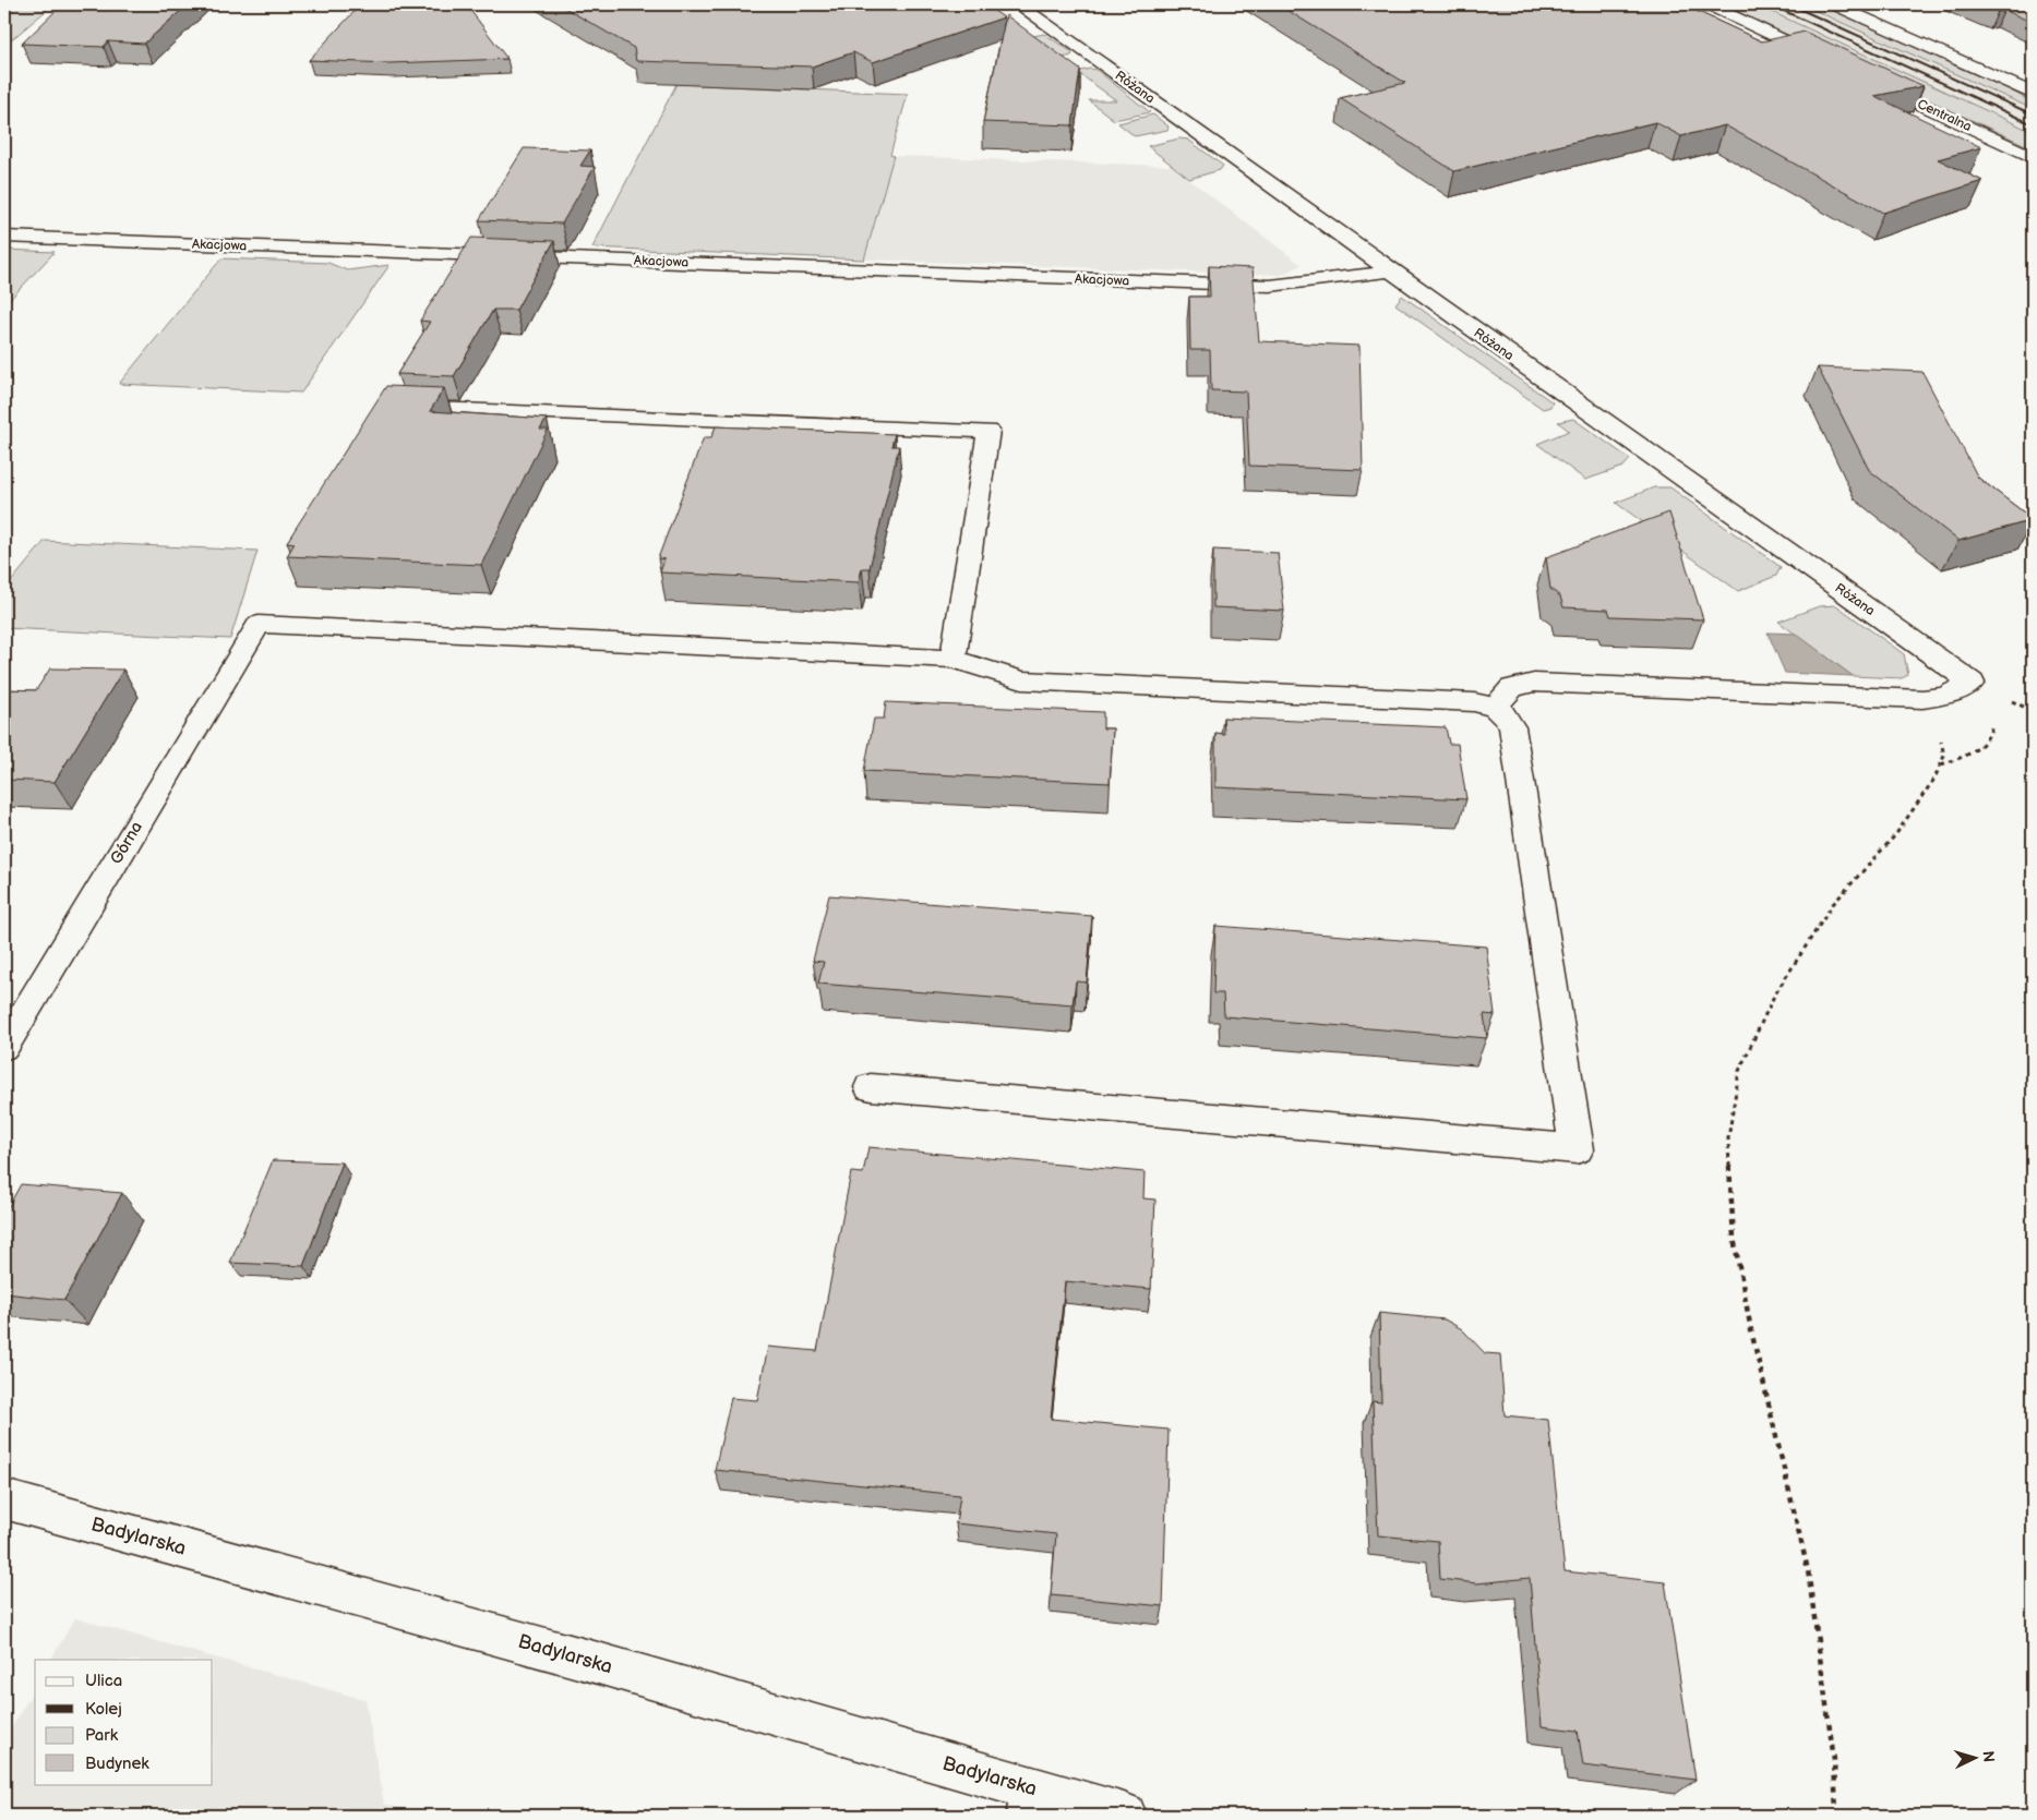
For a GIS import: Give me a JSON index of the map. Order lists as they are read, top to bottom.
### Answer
{
  "streets": {
    "street": [
      "Różana",
      "Centralna",
      "Akacjowa",
      "Górna",
      "Badylarska"
    ]
  },
  "crossings": [
    ["Różana", "Akacjowa"]
  ],
  "legend": [
    "Ulica",
    "Kolej",
    "Park",
    "Budynek"
  ],
  "north": "right"
}
